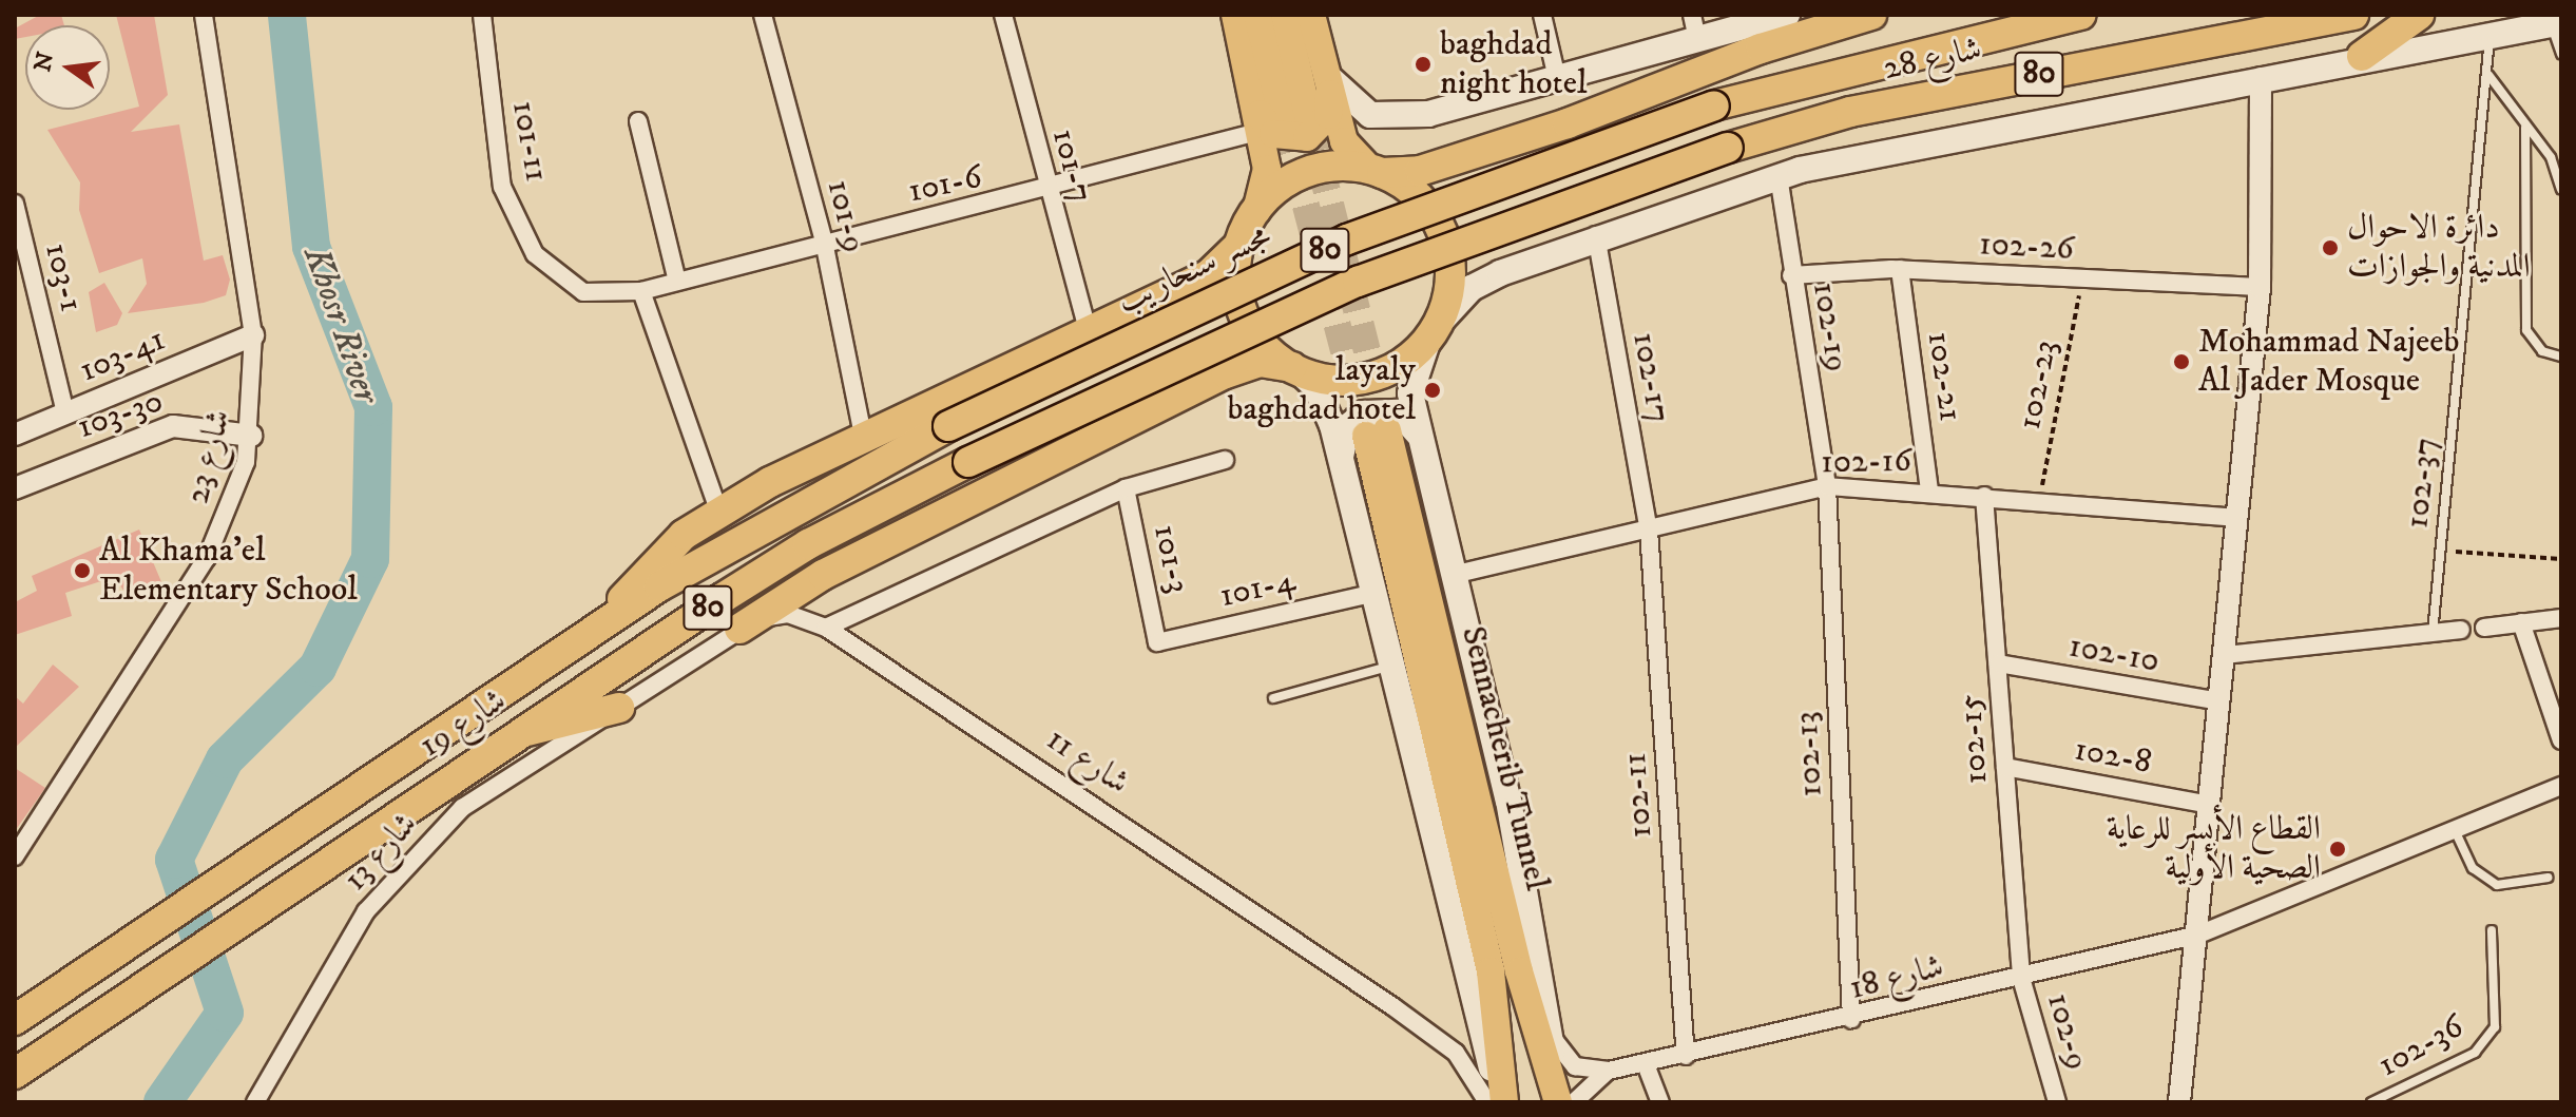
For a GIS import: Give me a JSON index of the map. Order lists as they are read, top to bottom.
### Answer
{
  "streets": {
    "highway": [
      "شارع 28",
      "80",
      "مجسر سنحاريب",
      "شارع 19"
    ],
    "main road": ["Sennacherib Tunnel"],
    "street": [
      "101-11",
      "101-7",
      "101-6",
      "101-9",
      "102-26",
      "103-1",
      "102-19",
      "103-41",
      "102-21",
      "102-17",
      "103-30",
      "شارع 23",
      "102-16",
      "101-3",
      "101-4",
      "102-10",
      "102-15",
      "102-13",
      "102-8",
      "شارع 11",
      "102-11",
      "شارع 13",
      "شارع 18",
      "102-9"
    ],
    "lane": ["102-37", "102-36"],
    "path": ["102-23"]
  },
  "crossings": [
    ["شارع 28", "مجسر سنحاريب"],
    ["شارع 28", "شارع 19"],
    ["101-11", "101-6"],
    ["101-7", "101-6"],
    ["101-6", "101-9"],
    ["102-26", "102-19"],
    ["102-26", "102-21"],
    ["102-26", "102-23"],
    ["مجسر سنحاريب", "شارع 19"],
    ["103-1", "103-41"],
    ["102-19", "102-16"],
    ["102-19", "102-13"],
    ["103-41", "شارع 23"],
    ["102-21", "102-16"],
    ["102-17", "102-16"],
    ["102-17", "102-11"],
    ["102-23", "102-16"],
    ["103-30", "شارع 23"],
    ["102-16", "102-15"],
    ["102-16", "102-13"],
    ["102-16", "102-11"],
    ["101-3", "101-4"],
    ["102-10", "102-15"],
    ["102-15", "102-8"],
    ["102-15", "شارع 18"],
    ["102-15", "102-9"],
    ["102-13", "شارع 18"],
    ["شارع 11", "شارع 13"],
    ["102-11", "شارع 18"],
    ["شارع 18", "102-9"]
  ],
  "water": ["Khosr River"],
  "places": [
    "baghdad night hotel",
    "دائرة الاحوال المدنية والجوازات",
    "Mohammad Najeeb Al Jader Mosque",
    "layaly baghdad hotel",
    "Al Khama'el Elementary School",
    "القطاع الأيسر للرعاية الصحية الأولية"
  ],
  "north": "left"
}
